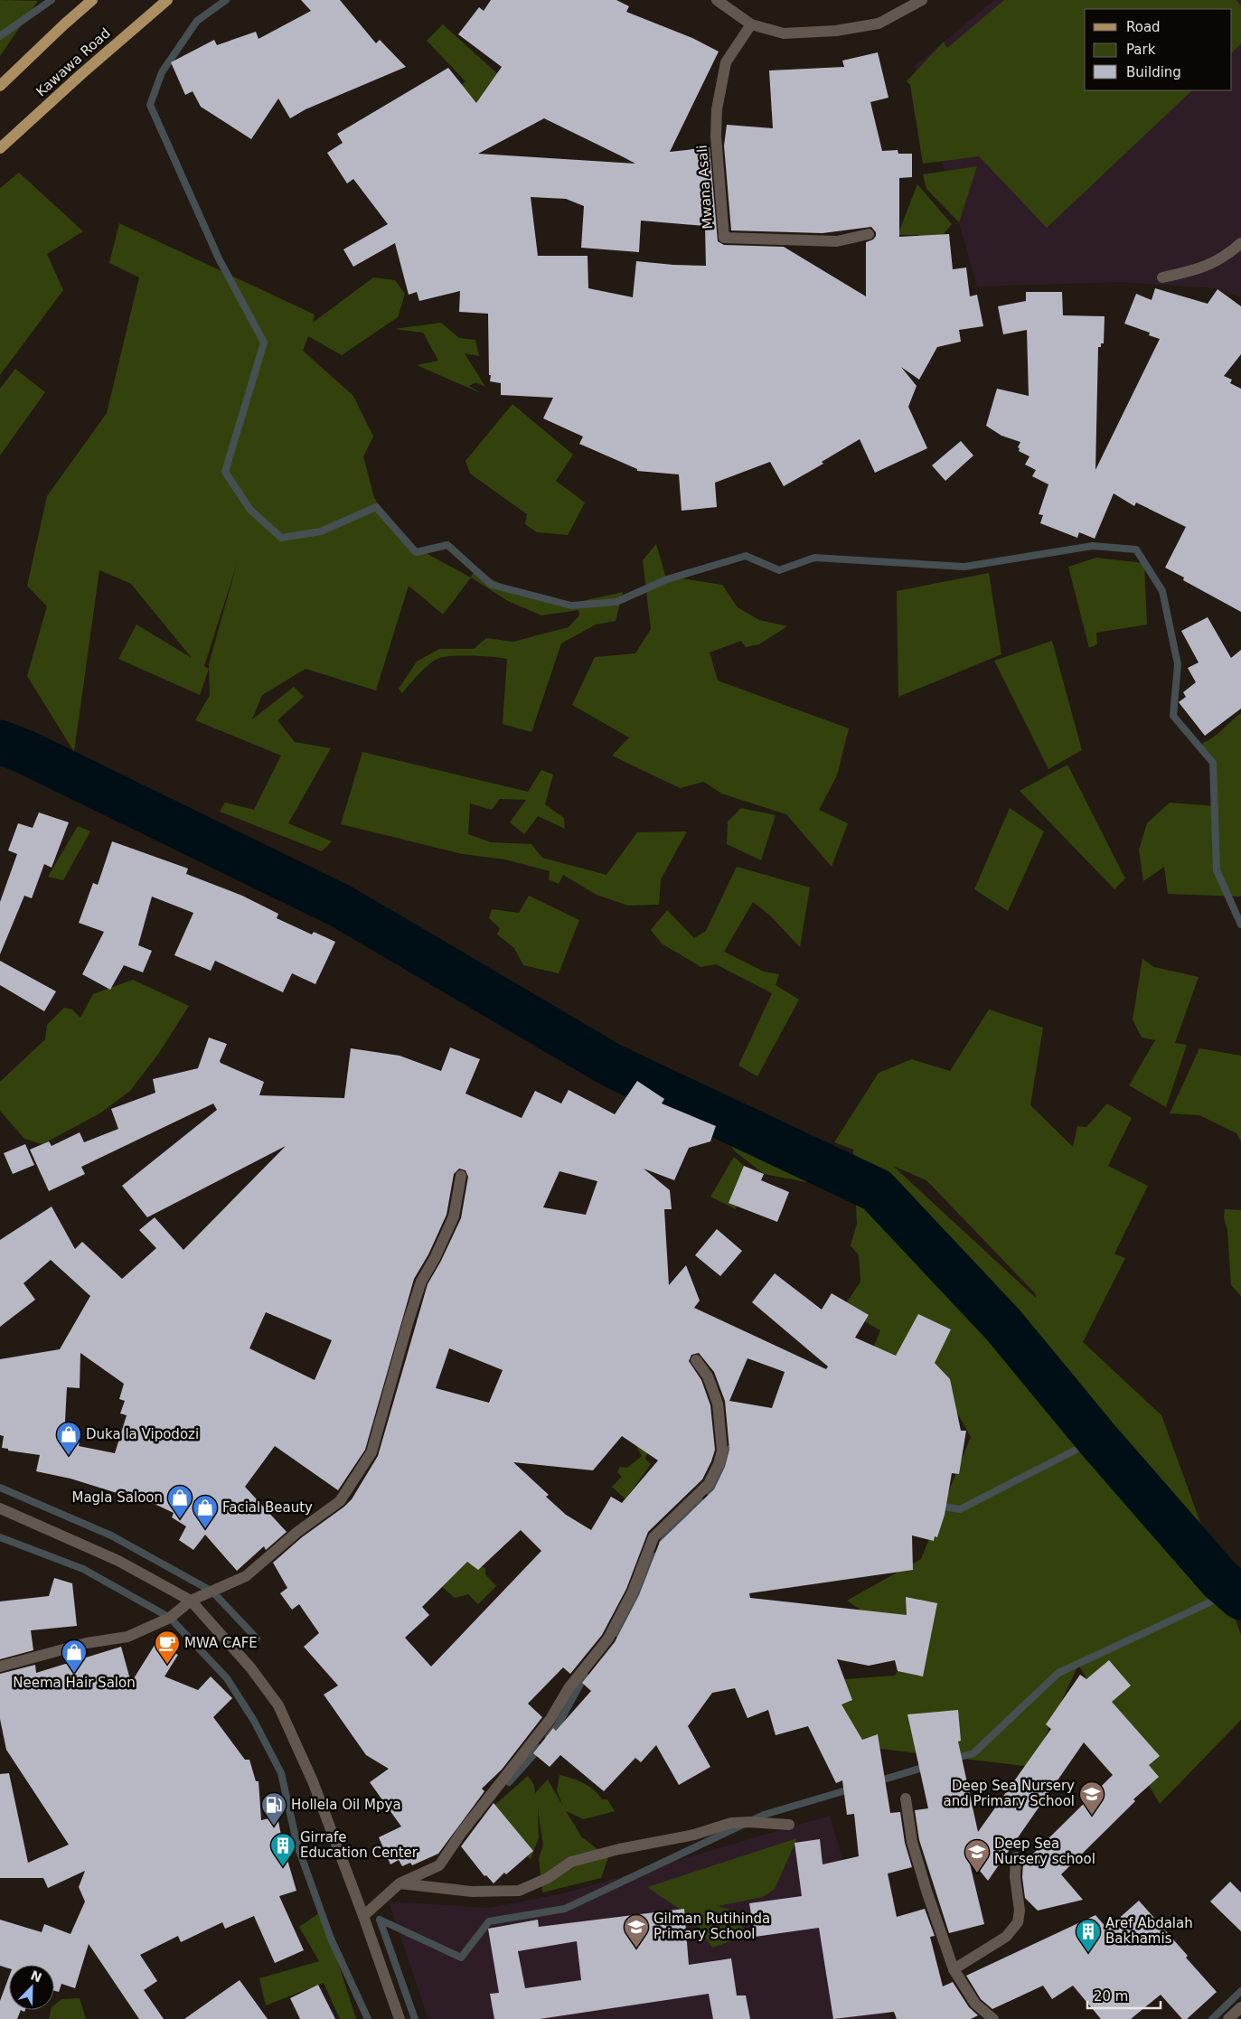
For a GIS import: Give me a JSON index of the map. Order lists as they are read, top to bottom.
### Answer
{
  "streets": {
    "main road": ["Kawawa Road"],
    "street": ["Mwana Asali"]
  },
  "places": {
    "shop": [
      "Duka la Vipodozi",
      "Magla Saloon",
      "Facial Beauty",
      "Neema Hair Salon"
    ],
    "cafe": ["MWA CAFE"],
    "school or university": ["Deep Sea Nursery and Primary School", "Deep Sea Nursery school", "Gilman Rutihinda Primary School"],
    "fuel station": ["Hollela Oil Mpya"],
    "building": ["Girrafe Education Center", "Aref Abdalah Bakhamis"]
  },
  "legend": ["Road", "Park", "Building"],
  "scale_bar": "20 m",
  "north": "top right"
}
